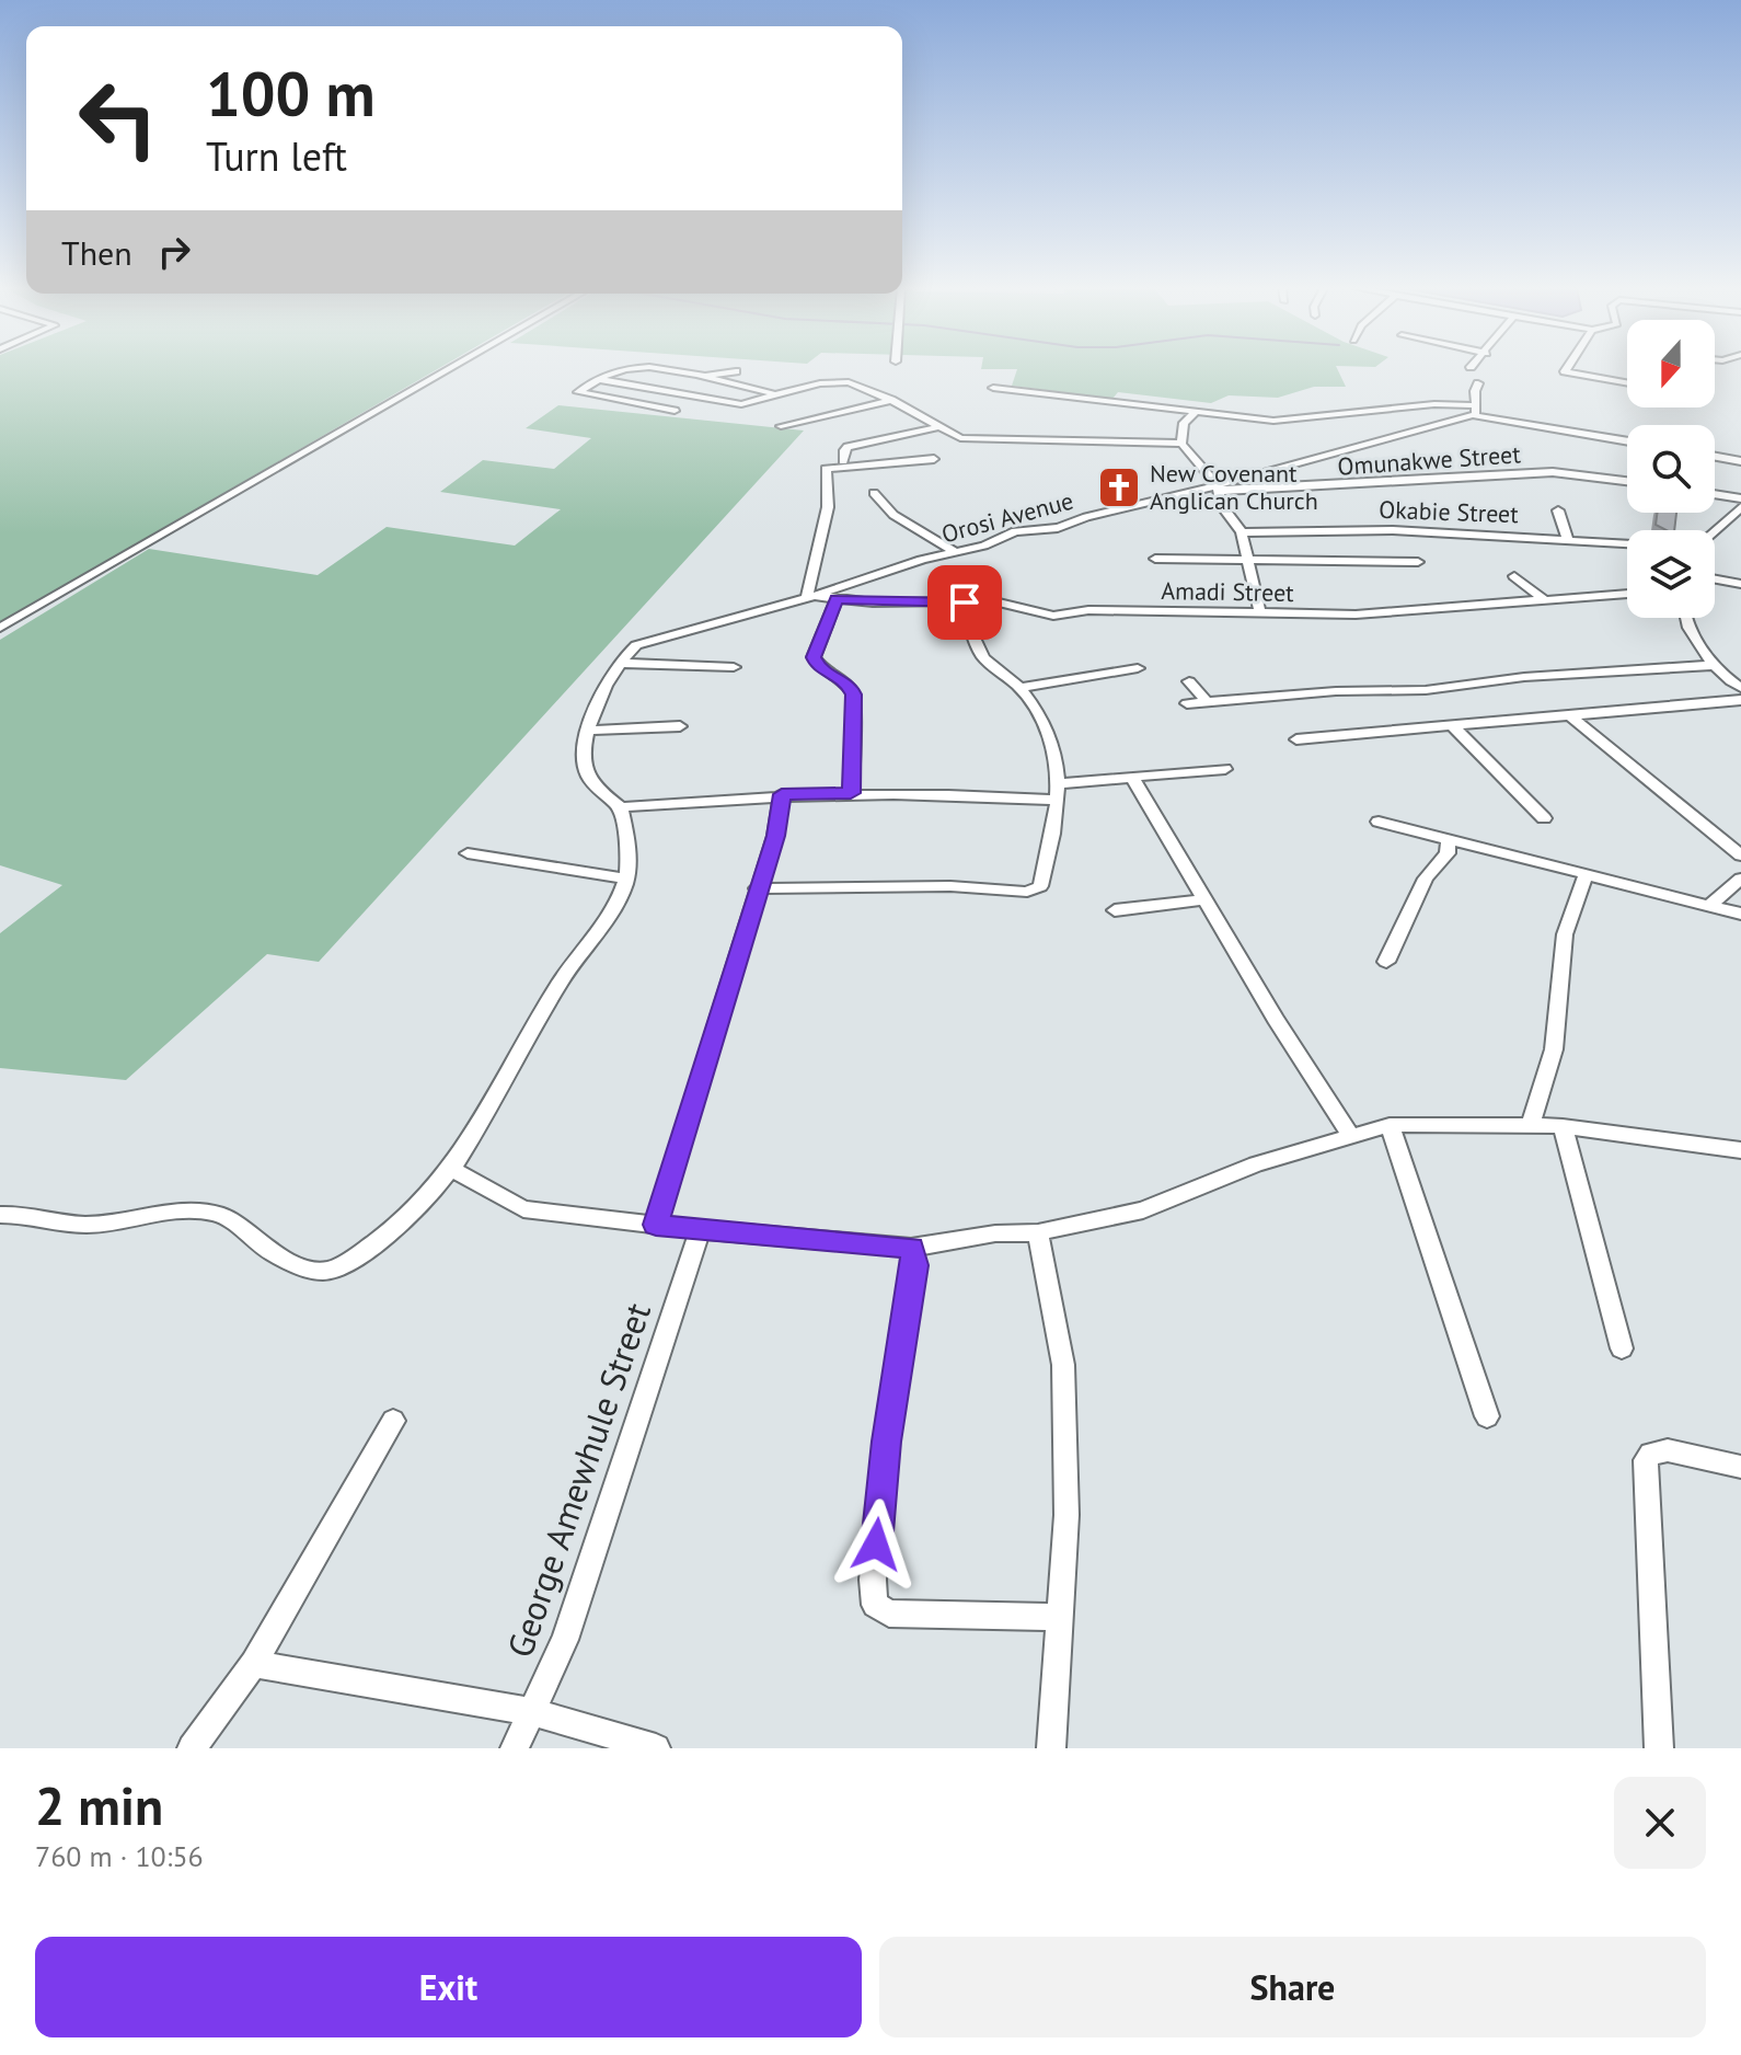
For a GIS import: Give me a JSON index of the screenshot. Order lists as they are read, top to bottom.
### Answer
{
  "streets": {
    "street": [
      "Omunakwe Street",
      "Okabie Street",
      "Orosi Avenue",
      "Amadi Street",
      "George Amewhule Street"
    ]
  },
  "crossings": [
    ["Omunakwe Street", "Orosi Avenue"],
    ["Orosi Avenue", "Amadi Street"]
  ],
  "places": {
    "church": ["New Covenant Anglican Church"]
  },
  "north": "bottom",
  "page": {
    "turn": ["100 m", "Turn left"],
    "then": "Then",
    "heading": ["2 min", "760 m · 10:56"],
    "buttons": ["Exit", "Share"]
  }
}
